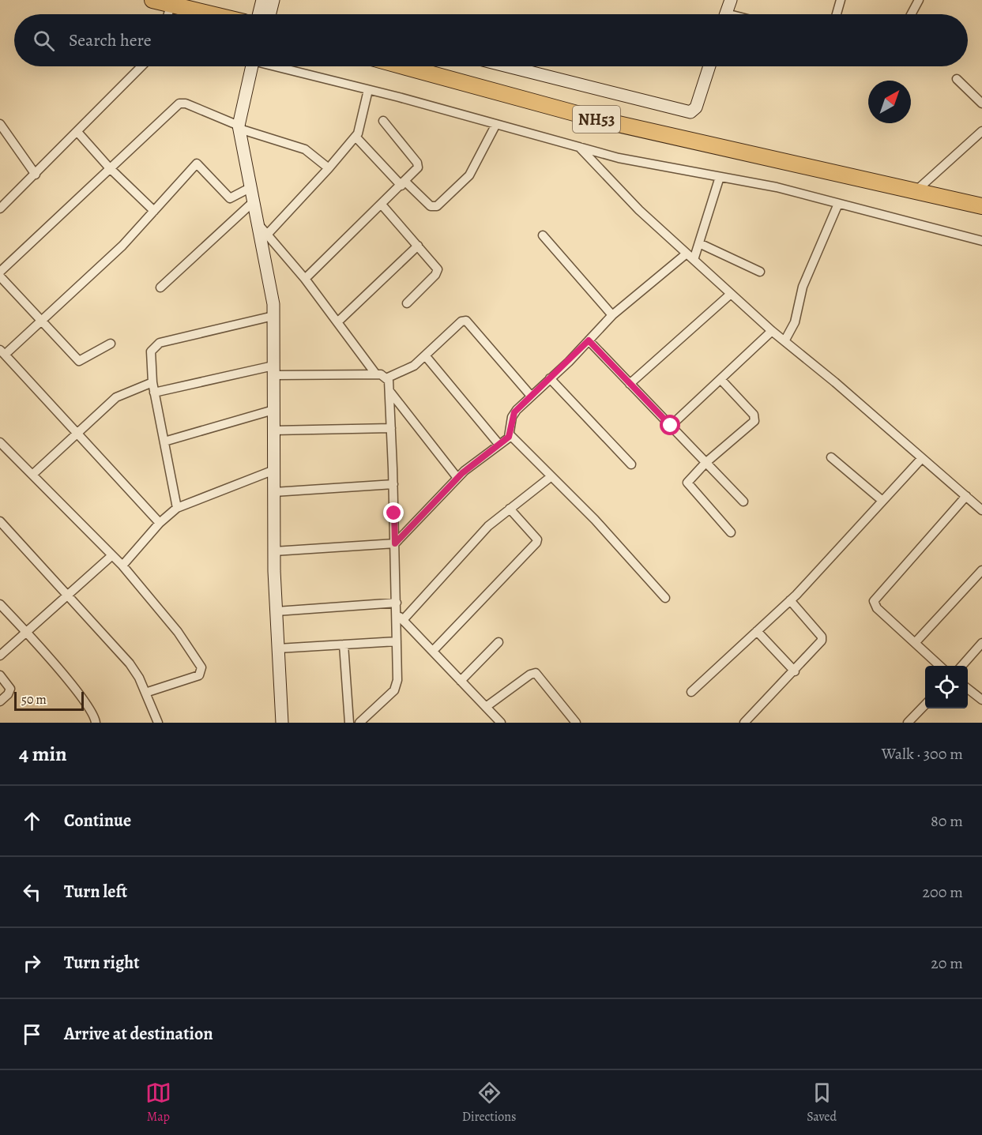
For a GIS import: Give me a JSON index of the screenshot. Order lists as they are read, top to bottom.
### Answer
{
  "streets": {
    "highway": ["NH53"]
  },
  "scale_bar": "50 m",
  "north": "top right",
  "page": {
    "search": "Search here",
    "scale": "50 m",
    "heading": ["4 min", "Walk · 300 m"],
    "list": [
      ["Continue", "80 m"],
      ["Turn left", "200 m"],
      ["Turn right", "20 m"],
      "Arrive at destination"
    ],
    "nav": ["Map", "Directions", "Saved"]
  }
}
